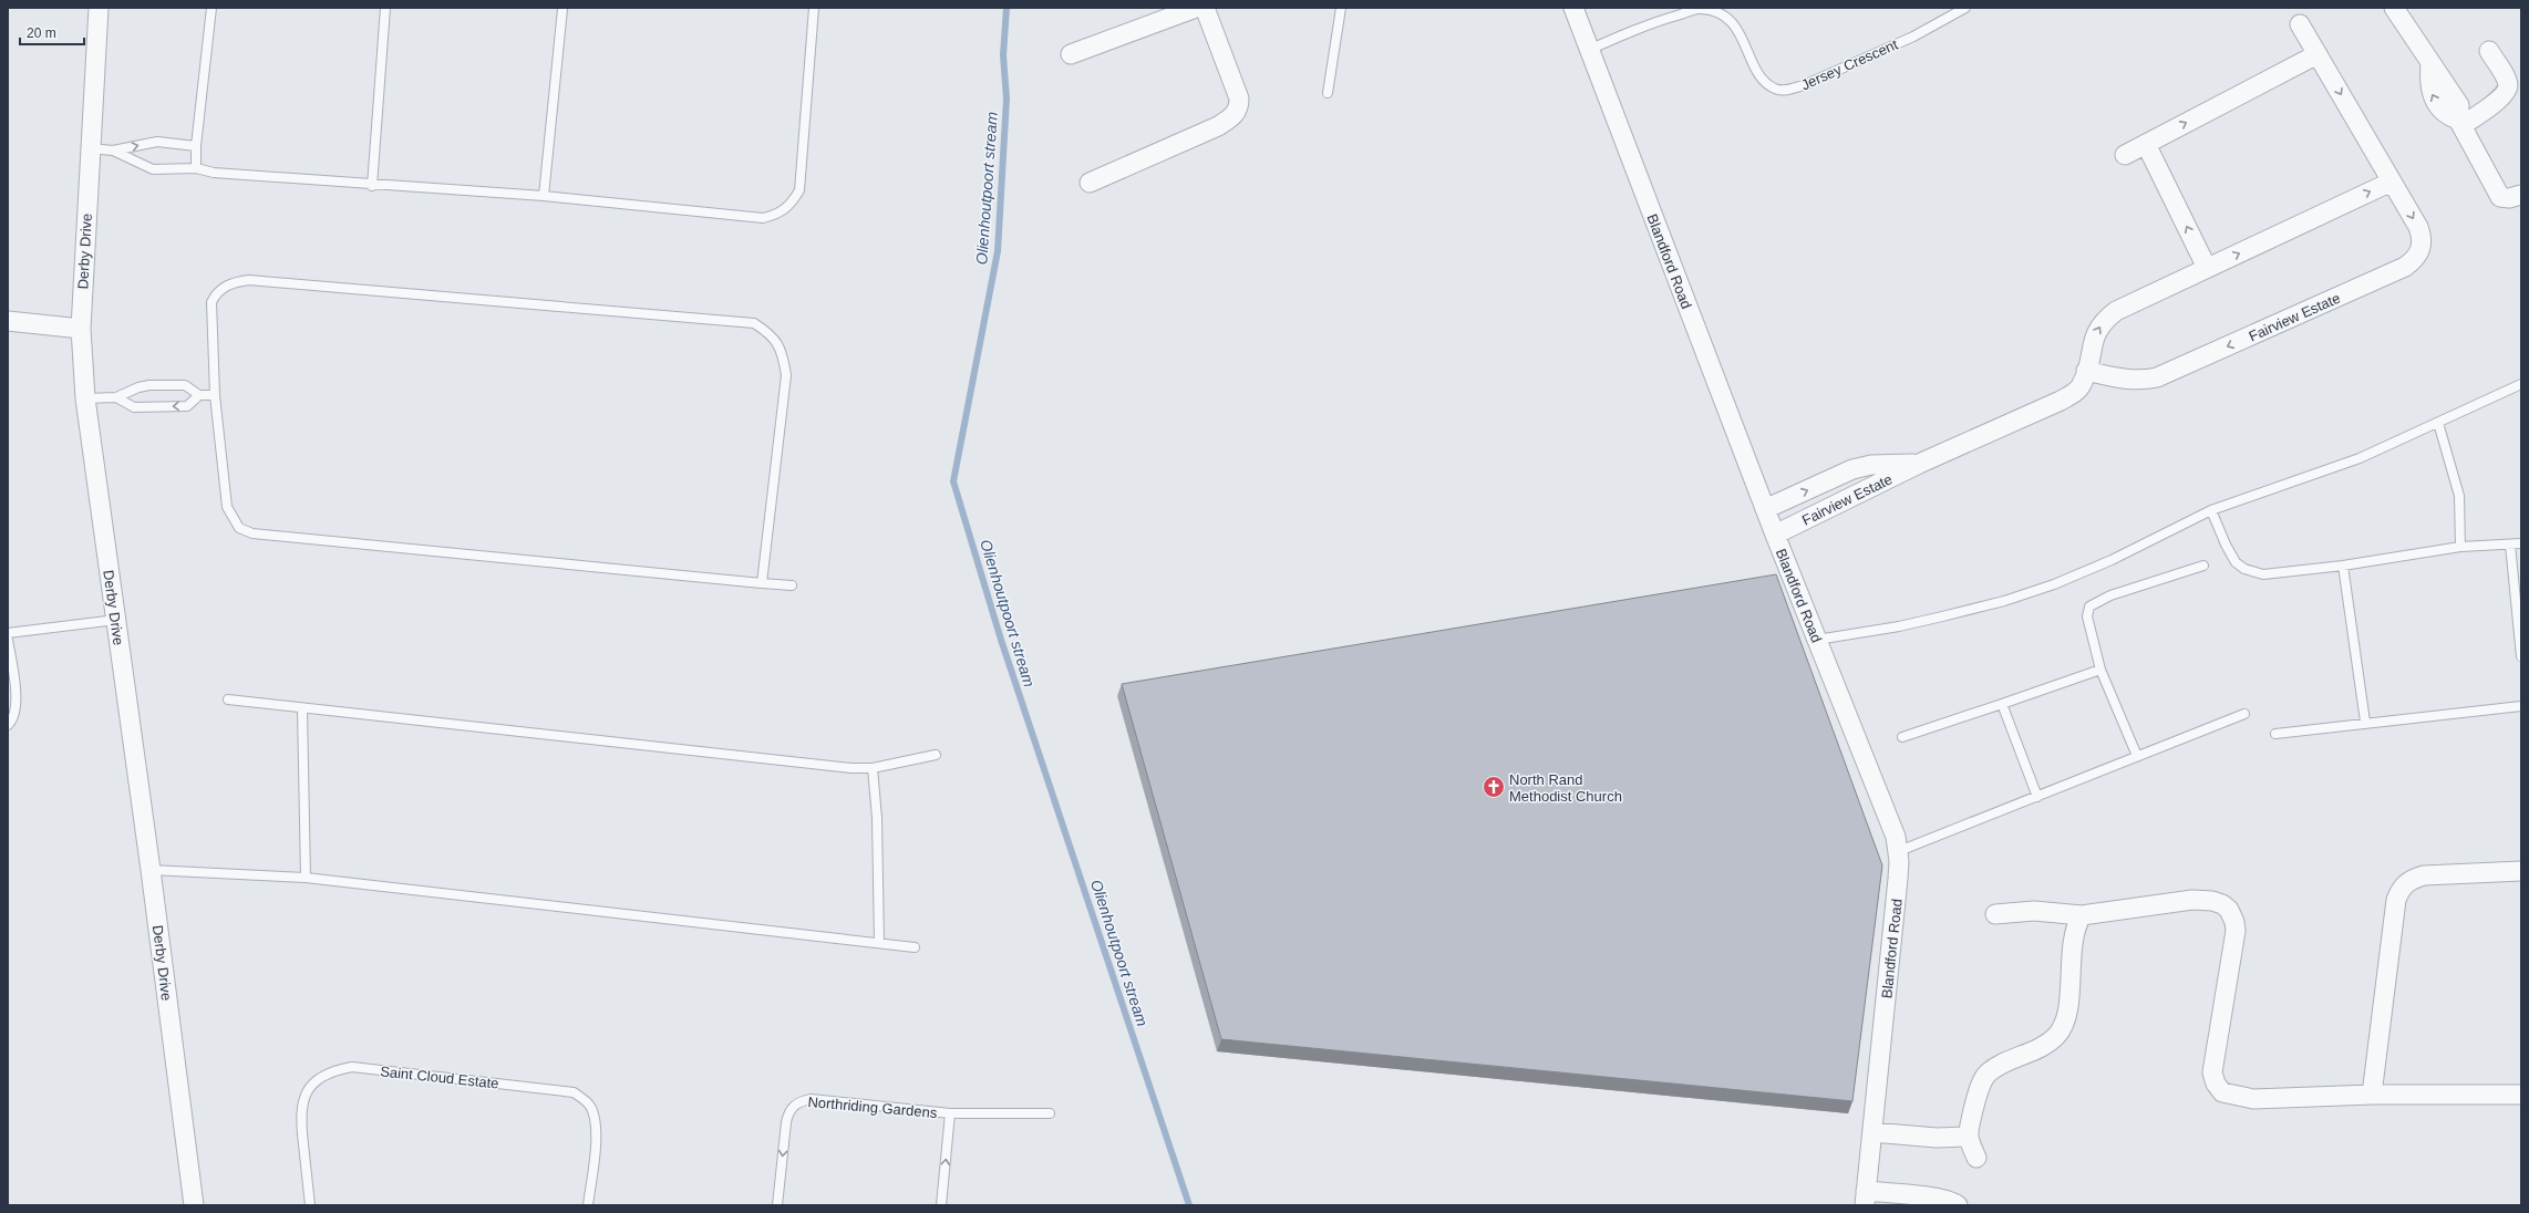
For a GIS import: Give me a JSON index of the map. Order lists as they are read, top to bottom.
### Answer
{
  "streets": {
    "street": ["Derby Drive", "Blandford Road", "Fairview Estate"],
    "lane": ["Jersey Crescent", "Saint Cloud Estate", "Northriding Gardens"]
  },
  "crossings": [
    ["Jersey Crescent", "Blandford Road"],
    ["Blandford Road", "Fairview Estate"]
  ],
  "water": ["Olienhoutpoort stream"],
  "places": {
    "church": ["North Rand Methodist Church"]
  },
  "scale_bar": "20 m"
}
